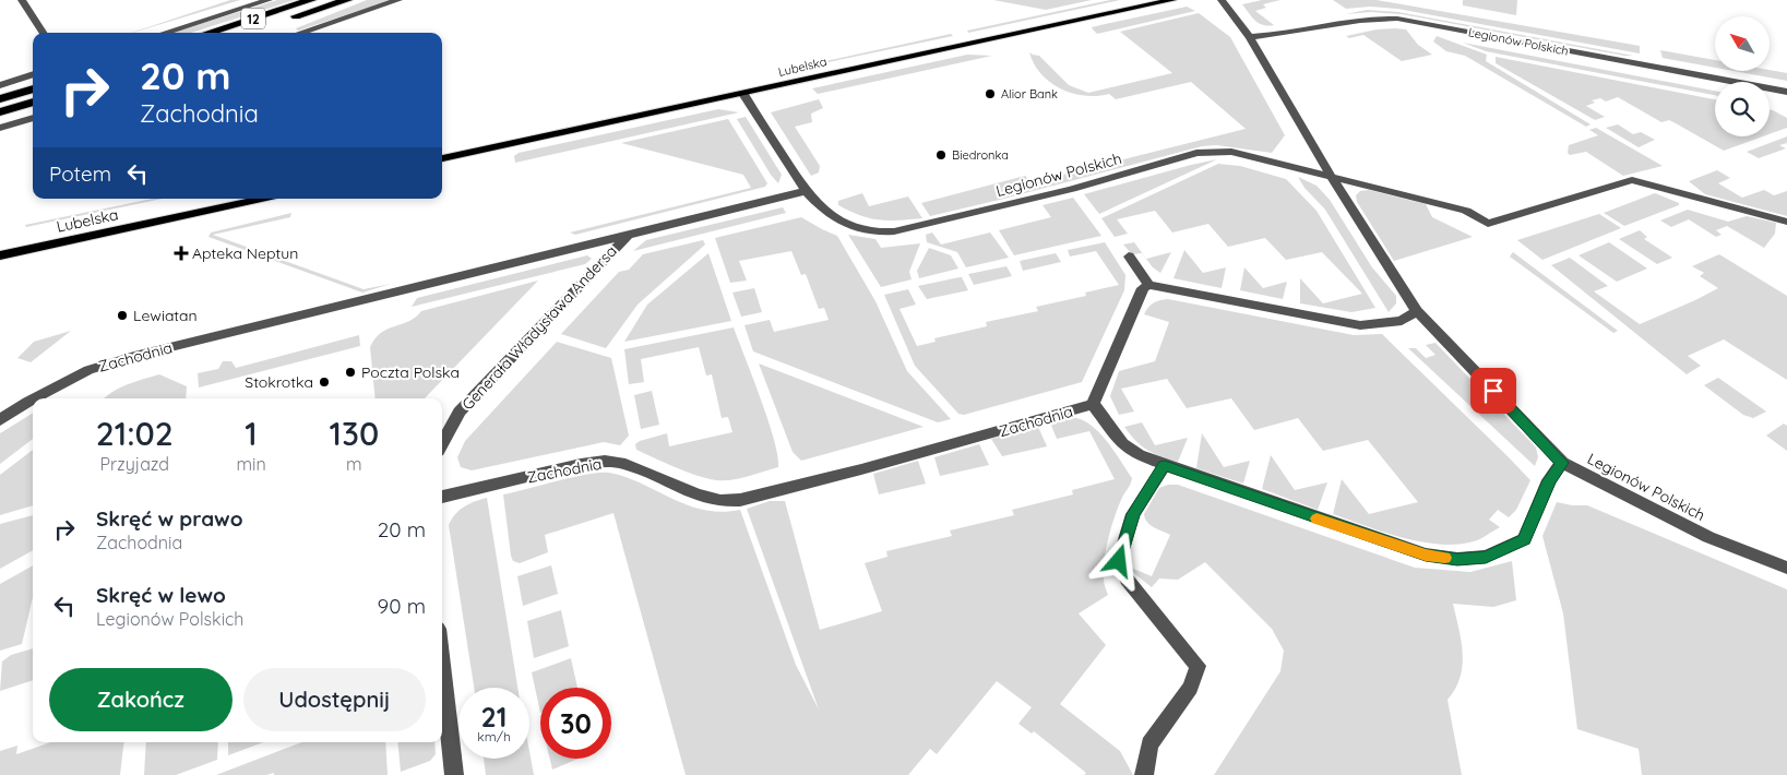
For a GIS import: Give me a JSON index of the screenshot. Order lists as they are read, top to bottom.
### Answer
{
  "streets": {
    "highway": ["12"],
    "main road": ["Lubelska"],
    "street": ["Legionów Polskich", "Generała Władysława Andersa", "Zachodnia"]
  },
  "crossings": [
    ["Legionów Polskich", "Zachodnia"],
    ["Generała Władysława Andersa", "Zachodnia"]
  ],
  "places": {
    "other": [
      "Alior Bank",
      "Biedronka",
      "Lewiatan",
      "Poczta Polska",
      "Stokrotka"
    ],
    "health": ["Apteka Neptun"]
  },
  "north": "top left",
  "page": {
    "turn": ["20 m", "Zachodnia"],
    "then": "Potem",
    "eta": [
      "21:02",
      "Przyjazd",
      "1",
      "min",
      "130",
      "m"
    ],
    "list": [
      {
        "name": "Skręć w prawo",
        "note": "Zachodnia",
        "value": "20 m"
      },
      {
        "name": "Skręć w lewo",
        "note": "Legionów Polskich",
        "value": "90 m"
      }
    ],
    "buttons": ["Zakończ", "Udostępnij"],
    "speed": "21 km/h",
    "limit": "30"
  }
}
